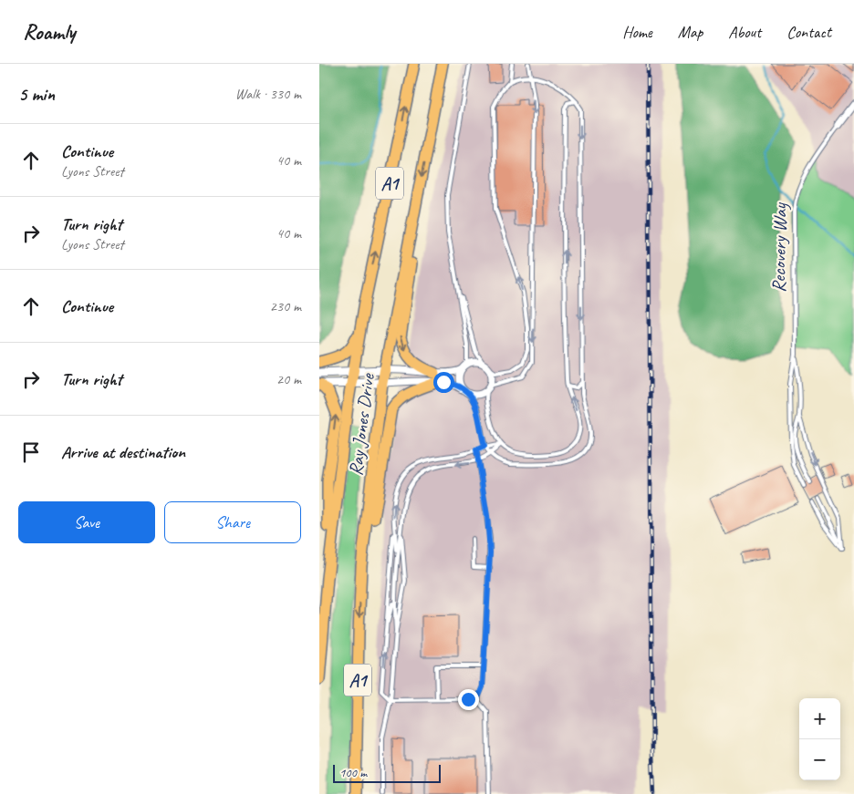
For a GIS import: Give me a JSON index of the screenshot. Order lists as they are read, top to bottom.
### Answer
{
  "streets": {
    "highway": ["A1", "Ray Jones Drive"],
    "street": ["Recovery Way"]
  },
  "scale_bar": "100 m",
  "page": {
    "header": "Roamly",
    "nav": [
      "Home",
      "Map",
      "About",
      "Contact"
    ],
    "heading": ["5 min", "Walk · 330 m"],
    "list": [
      ["Continue", "Lyons Street", "40 m"],
      ["Turn right", "Lyons Street", "40 m"],
      ["Continue", "230 m"],
      ["Turn right", "20 m"],
      "Arrive at destination"
    ],
    "buttons": ["Save", "Share"],
    "map_buttons": ["+", "−"],
    "scale": "100 m"
  }
}
